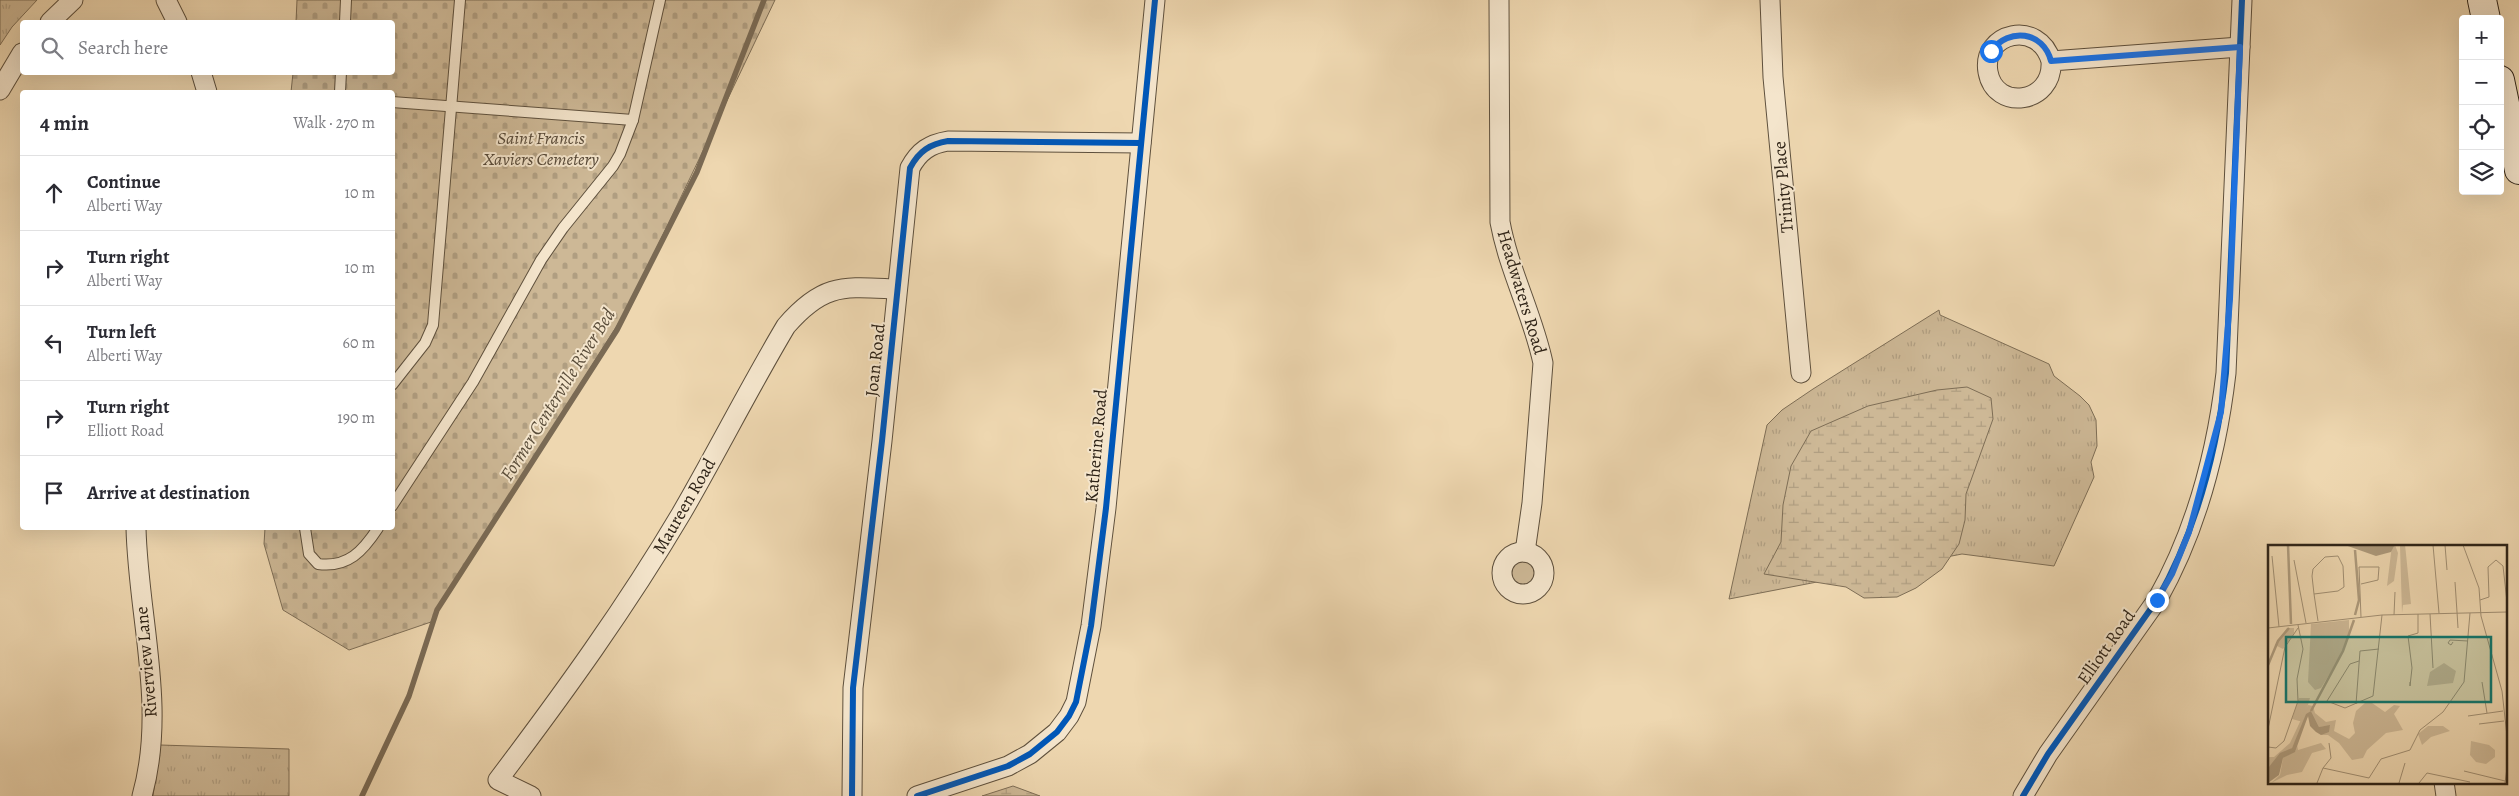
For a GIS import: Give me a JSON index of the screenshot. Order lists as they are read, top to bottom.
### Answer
{
  "streets": {
    "street": [
      "Trinity Place",
      "Headwaters Road",
      "Joan Road",
      "Katherine Road",
      "Maureen Road",
      "Elliott Road",
      "Riverview Lane"
    ]
  },
  "crossings": [
    ["Joan Road", "Katherine Road"],
    ["Joan Road", "Maureen Road"]
  ],
  "water": ["Former Centerville River Bed"],
  "parks": ["Saint Francis Xaviers Cemetery"],
  "page": {
    "map_buttons": ["+", "−"],
    "search": "Search here",
    "heading": ["4 min", "Walk · 270 m"],
    "list": [
      ["Continue", "Alberti Way", "10 m"],
      ["Turn right", "Alberti Way", "10 m"],
      ["Turn left", "Alberti Way", "60 m"],
      ["Turn right", "Elliott Road", "190 m"],
      "Arrive at destination"
    ]
  }
}
